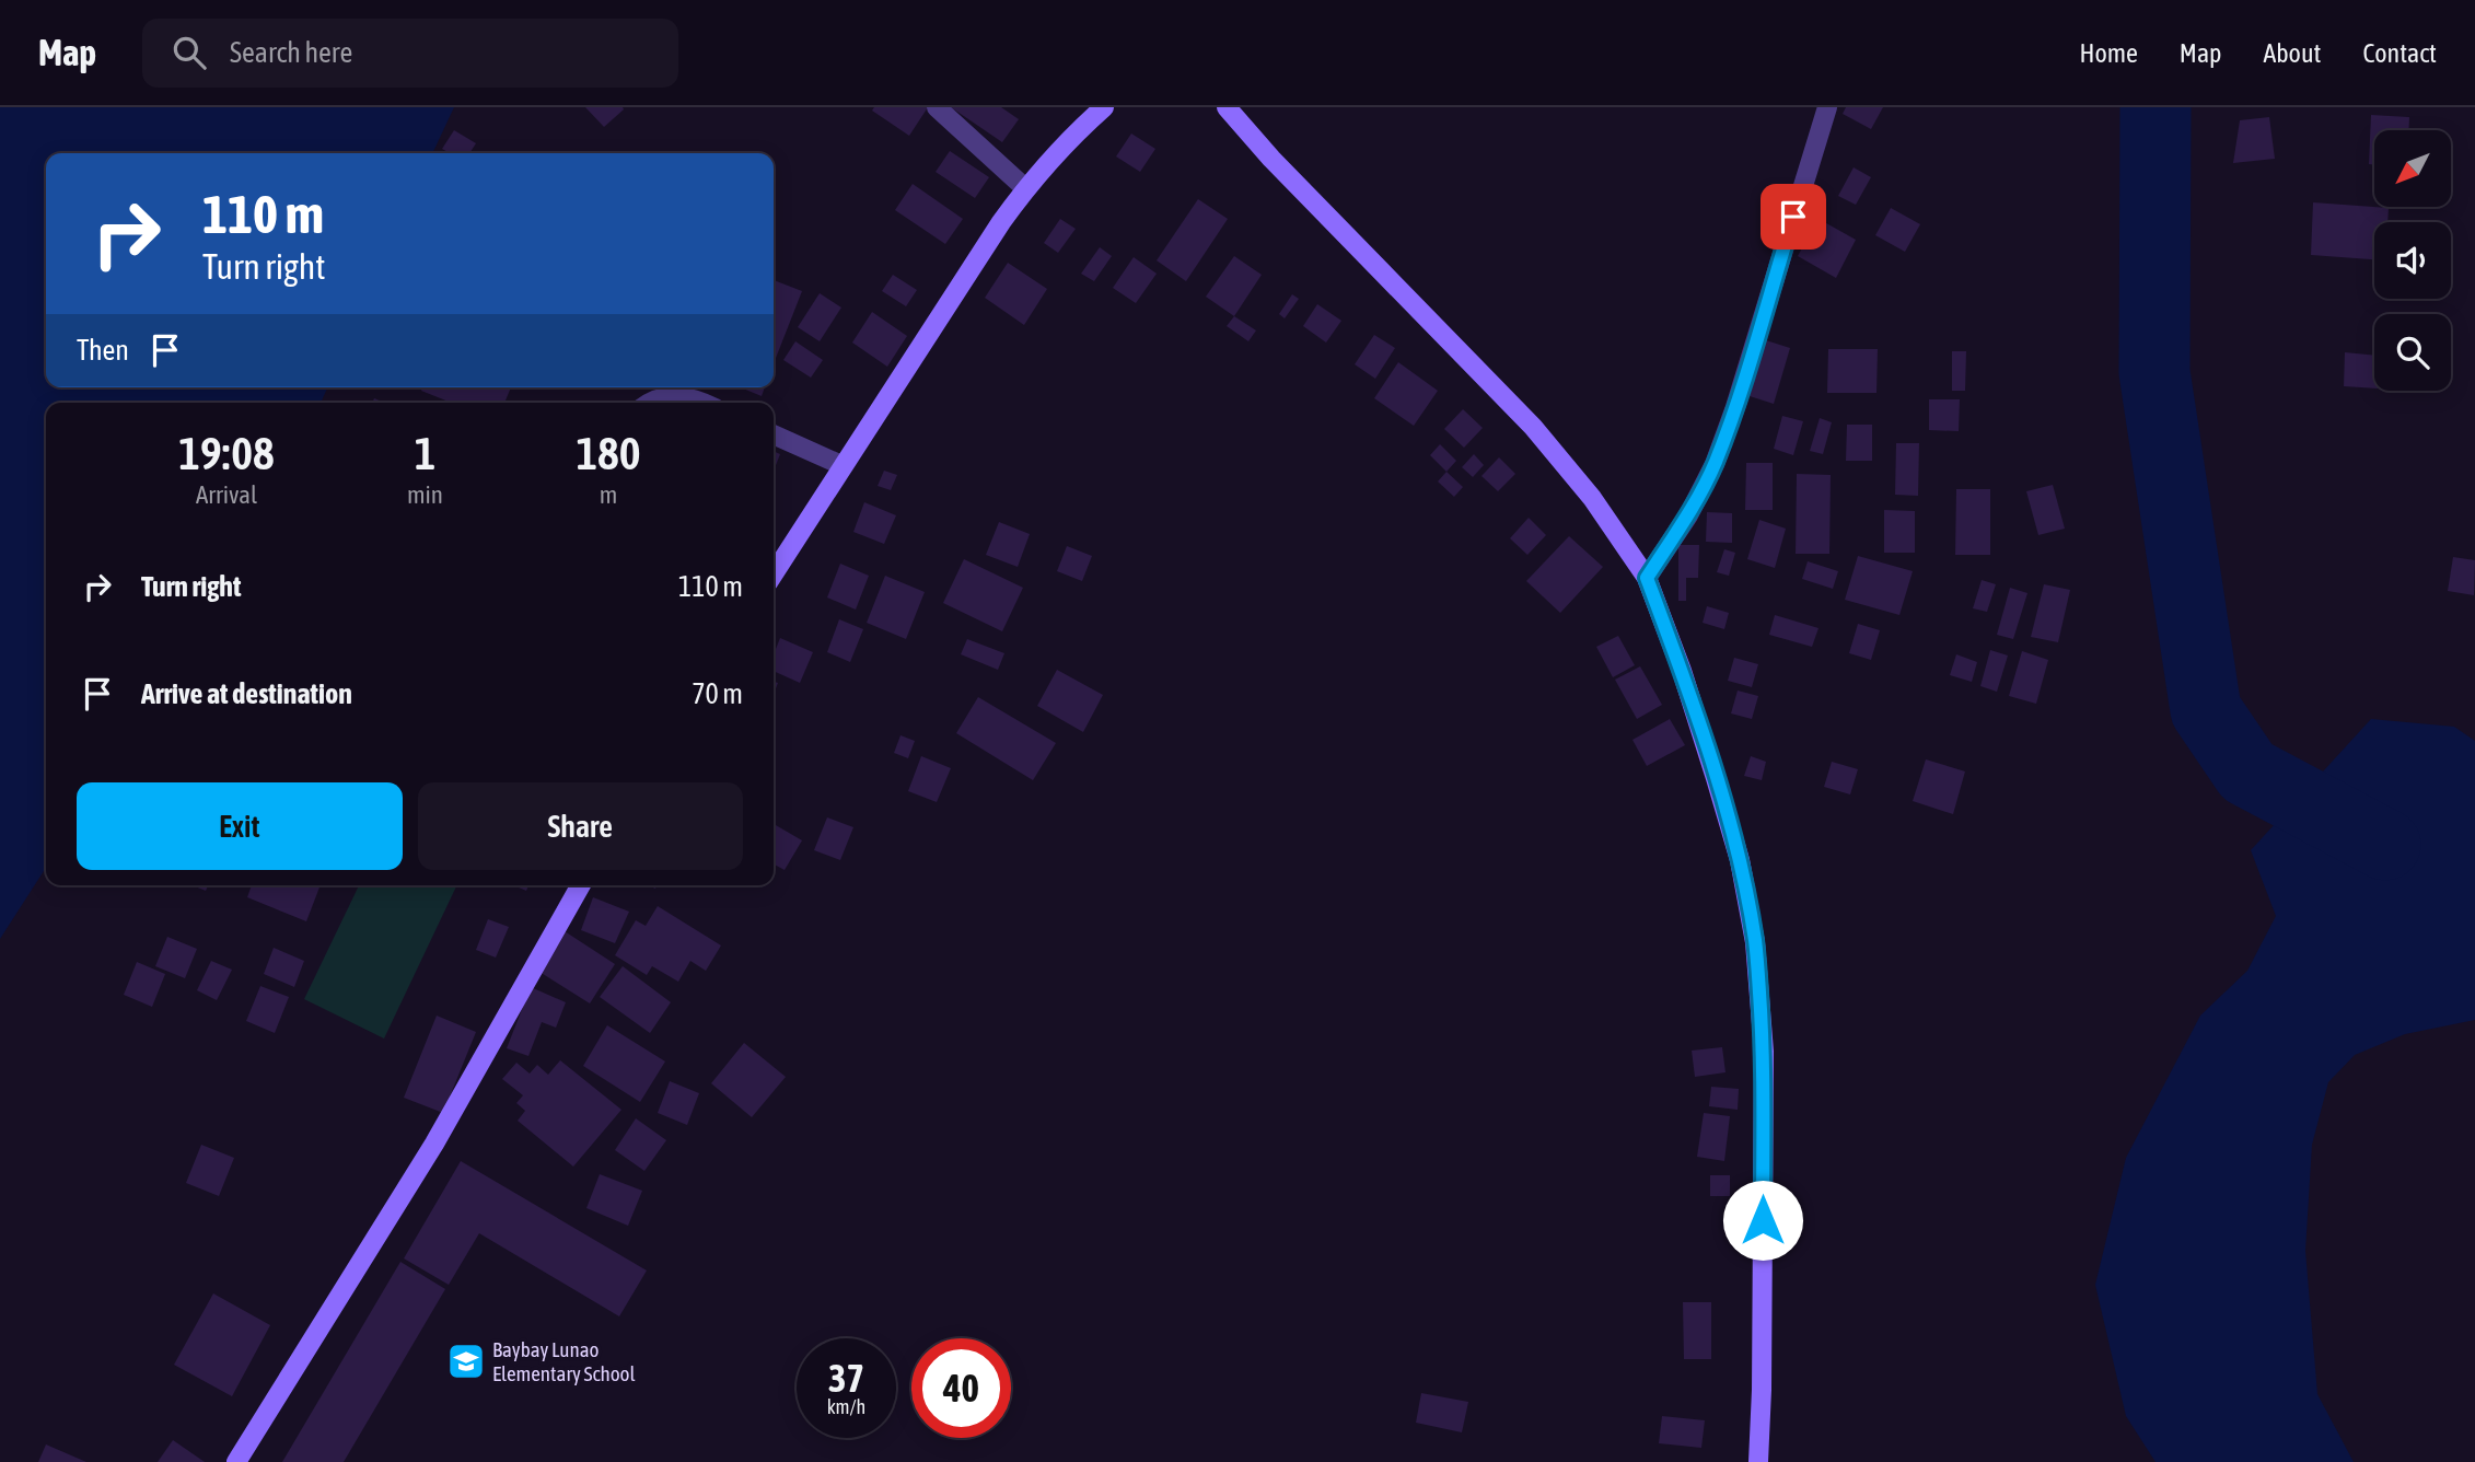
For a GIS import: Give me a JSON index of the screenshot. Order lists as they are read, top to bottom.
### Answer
{
  "places": {
    "school or university": ["Baybay Lunao Elementary School"]
  },
  "north": "bottom left",
  "page": {
    "header": "Map",
    "search": "Search here",
    "nav": [
      "Home",
      "Map",
      "About",
      "Contact"
    ],
    "turn": ["110 m", "Turn right"],
    "then": "Then",
    "eta": [
      "19:08",
      "Arrival",
      "1",
      "min",
      "180",
      "m"
    ],
    "list": [
      {
        "name": "Turn right",
        "value": "110 m"
      },
      {
        "name": "Arrive at destination",
        "value": "70 m"
      }
    ],
    "buttons": ["Exit", "Share"],
    "speed": "37 km/h",
    "limit": "40"
  }
}
